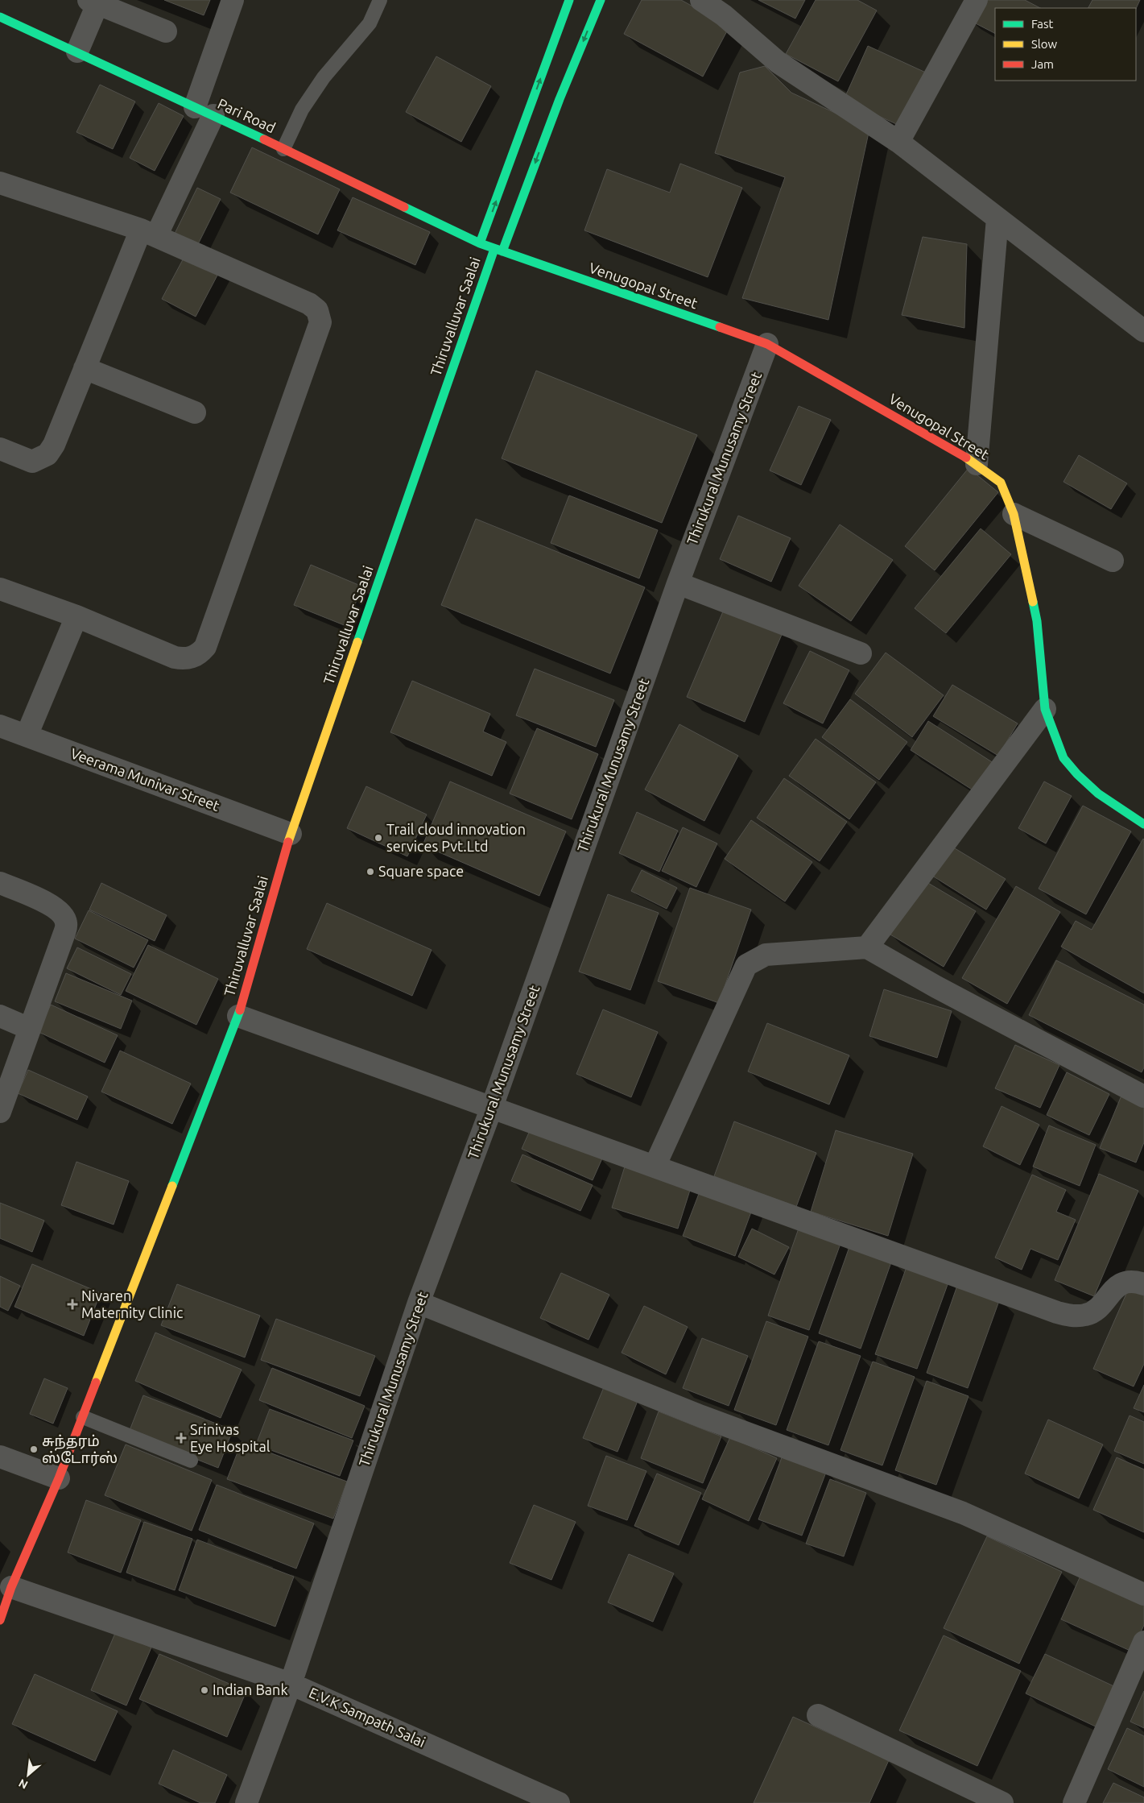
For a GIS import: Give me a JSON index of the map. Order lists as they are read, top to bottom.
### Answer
{
  "streets": {
    "main road": ["Pari Road", "Venugopal Street", "Thiruvalluvar Saalai"],
    "street": ["Thirukural Munusamy Street", "Veerama Munivar Street", "E.V.K Sampath Salai"]
  },
  "crossings": [
    ["Pari Road", "Venugopal Street"],
    ["Pari Road", "Thiruvalluvar Saalai"],
    ["Venugopal Street", "Thiruvalluvar Saalai"],
    ["Venugopal Street", "Thirukural Munusamy Street"],
    ["Thiruvalluvar Saalai", "Veerama Munivar Street"],
    ["Thiruvalluvar Saalai", "E.V.K Sampath Salai"],
    ["Thirukural Munusamy Street", "E.V.K Sampath Salai"]
  ],
  "places": {
    "other": [
      "Trail cloud innovation services Pvt.Ltd",
      "Square space",
      "சுந்தரம் ஸ்டோர்ஸ்",
      "Indian Bank"
    ],
    "health": ["Nivaren Maternity Clinic", "Srinivas Eye Hospital"]
  },
  "legend": ["Fast", "Slow", "Jam"],
  "north": "bottom left"
}
